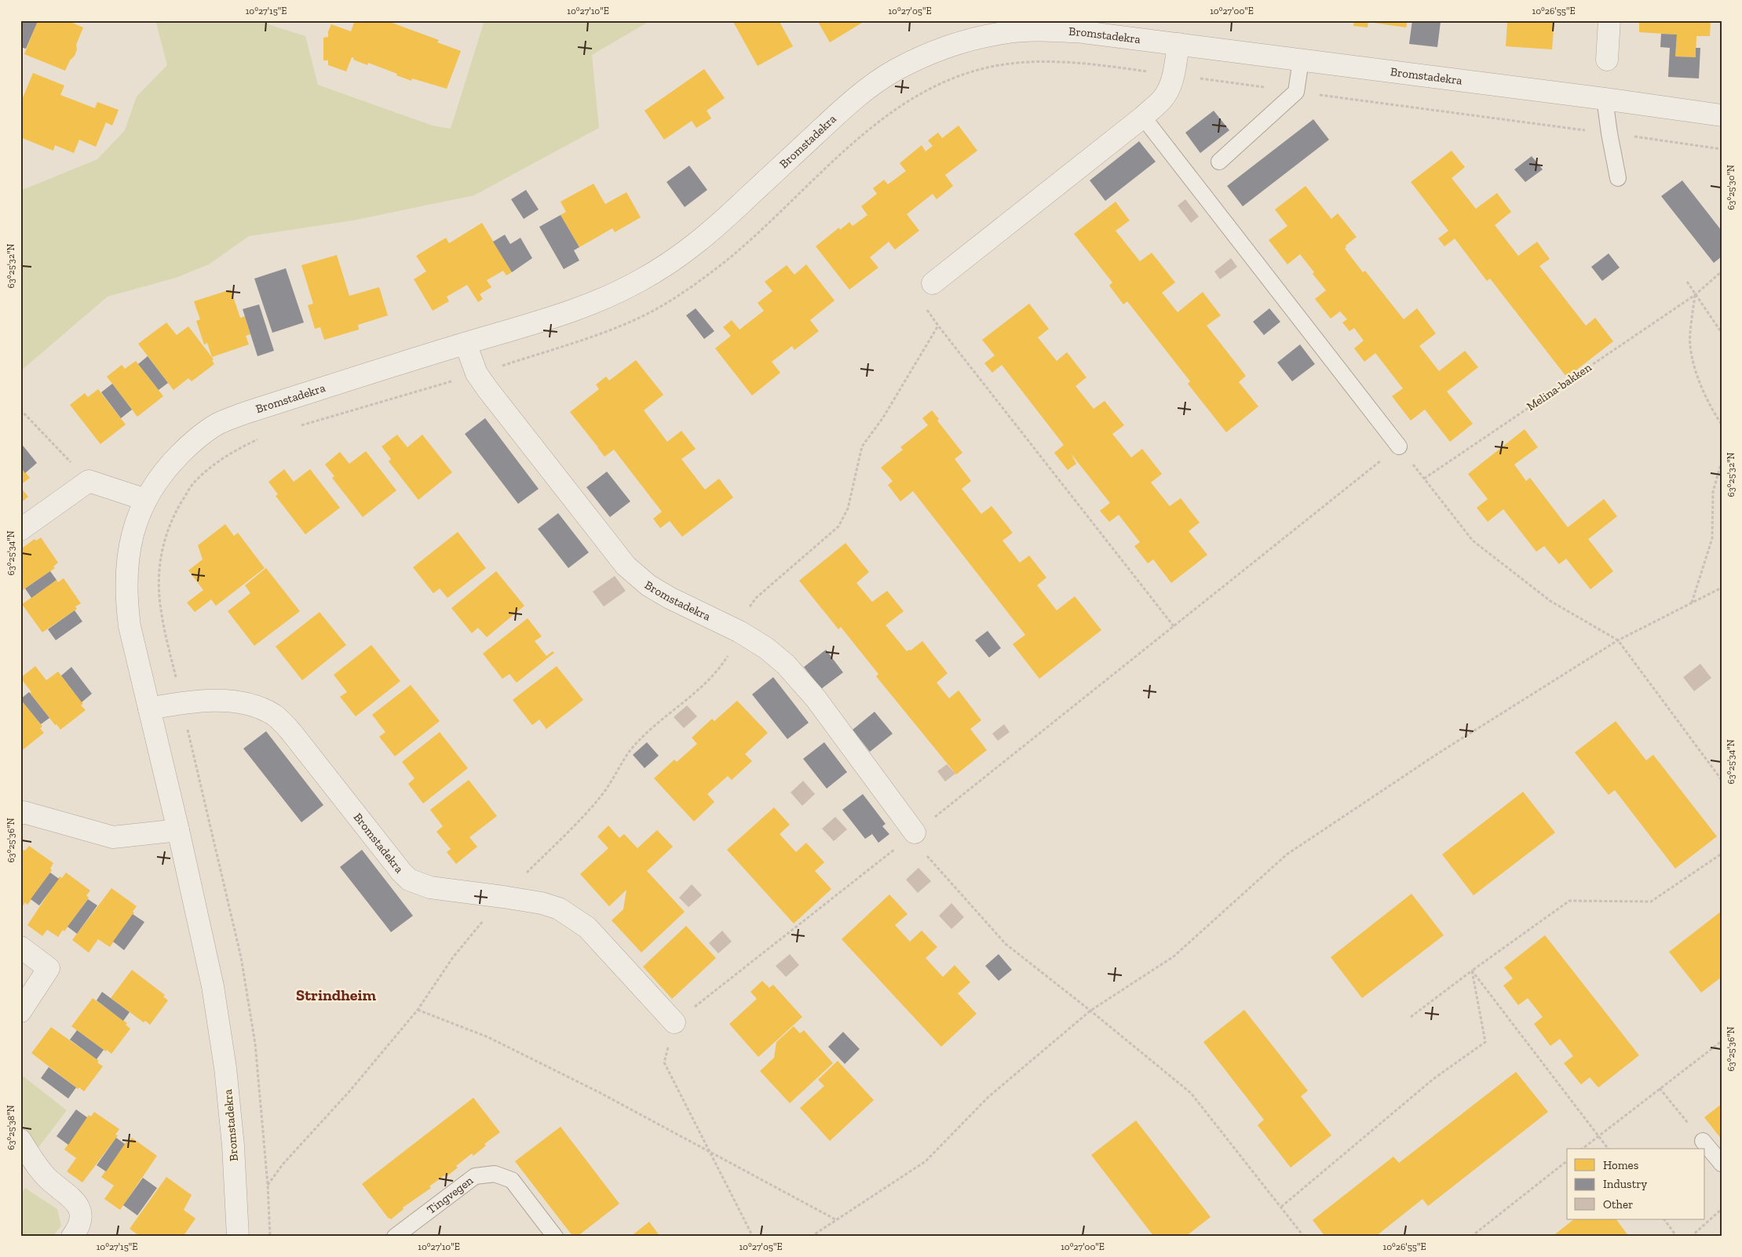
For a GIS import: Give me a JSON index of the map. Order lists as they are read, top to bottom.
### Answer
{
  "streets": {
    "street": ["Bromstadekra"],
    "lane": ["Tingvegen"],
    "path": ["Melina-bakken"]
  },
  "districts": ["Strindheim"],
  "legend": ["Homes", "Industry", "Other"],
  "coordinates": [
    "10°27'15\"E",
    "10°27'10\"E",
    "10°27'05\"E",
    "10°27'00\"E",
    "10°26'55\"E",
    "63°25'30\"N",
    "63°25'32\"N",
    "63°25'34\"N",
    "63°25'36\"N",
    "63°25'38\"N"
  ]
}
